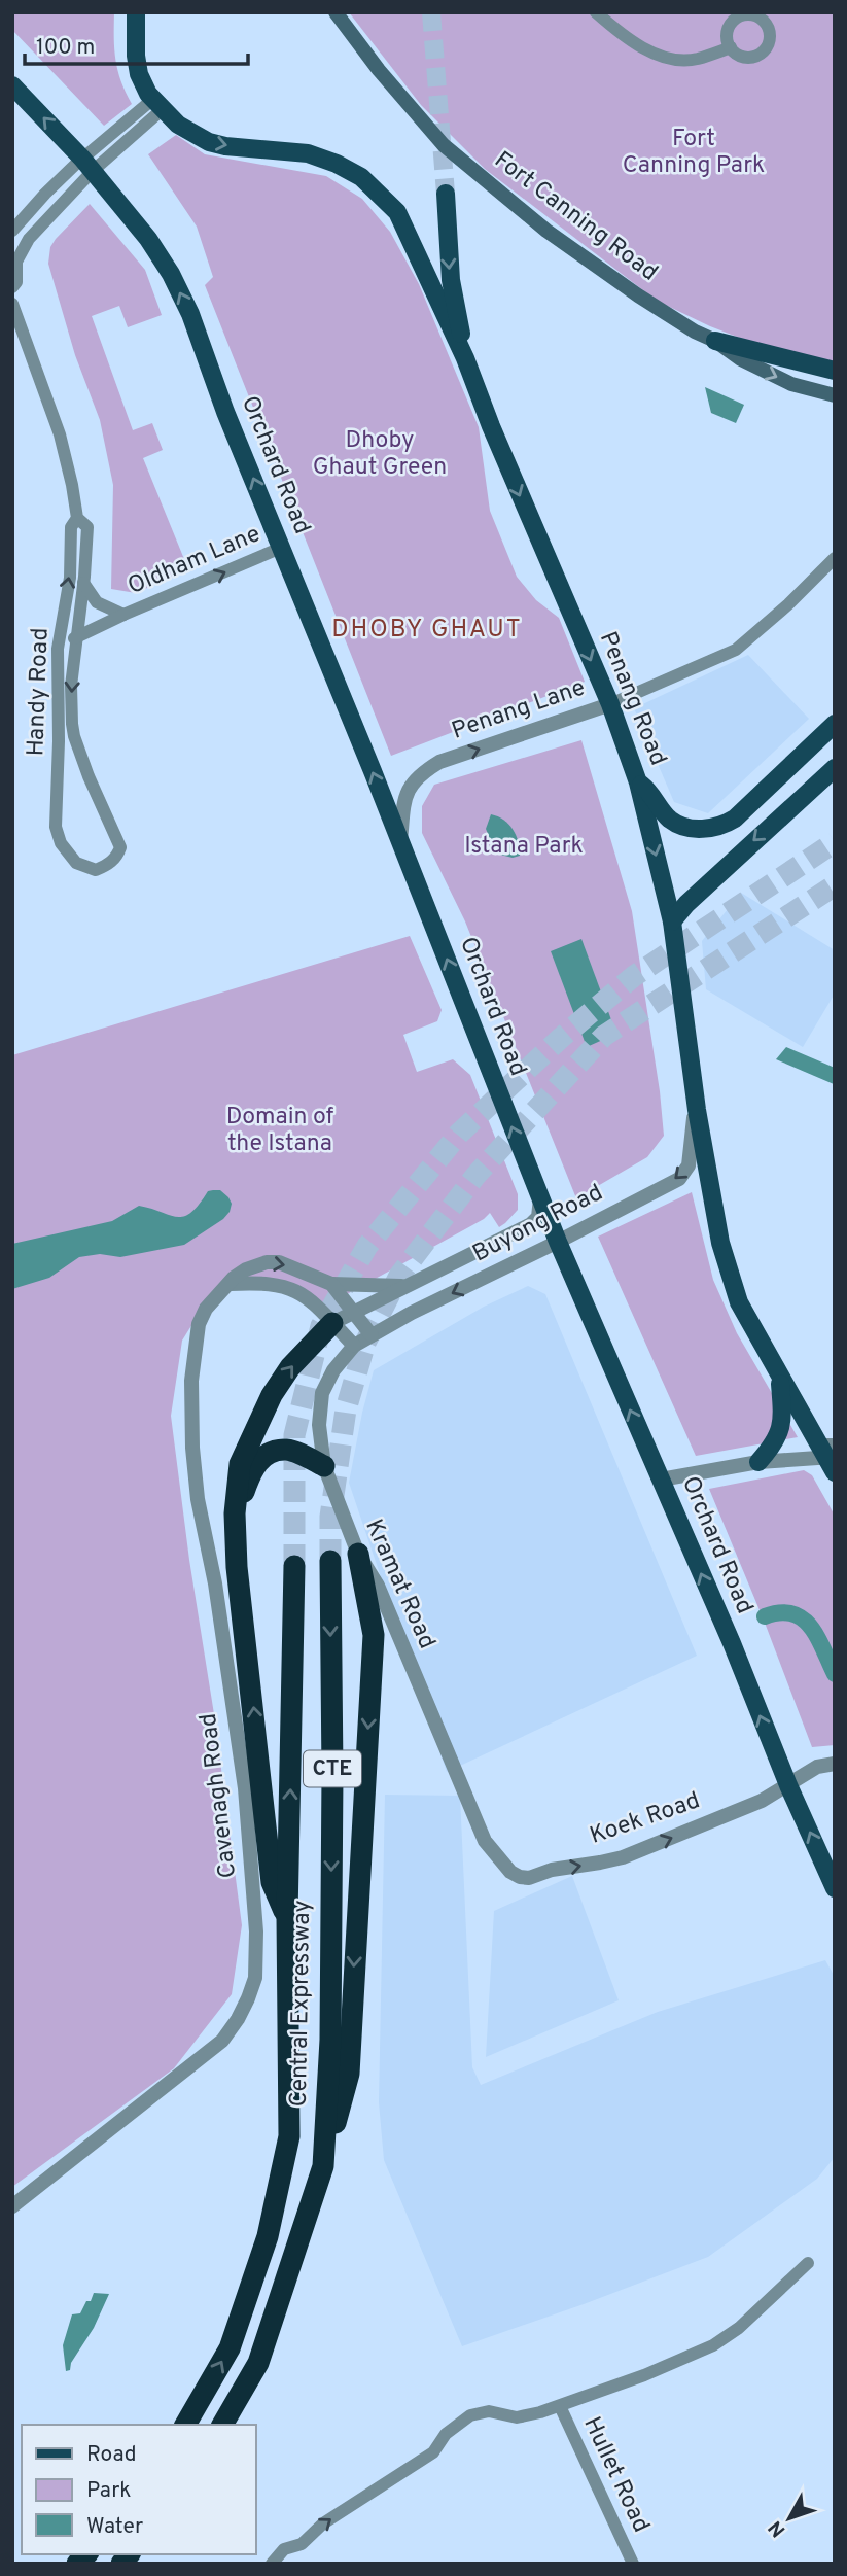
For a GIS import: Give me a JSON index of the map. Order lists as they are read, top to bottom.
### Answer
{
  "streets": {
    "highway": ["CTE", "Central Expressway"],
    "main road": ["Fort Canning Road", "Orchard Road", "Penang Road"],
    "street": [
      "Oldham Lane",
      "Handy Road",
      "Penang Lane",
      "Buyong Road",
      "Kramat Road",
      "Cavenagh Road",
      "Koek Road",
      "Hullet Road"
    ]
  },
  "crossings": [
    ["Orchard Road", "Oldham Lane"],
    ["Orchard Road", "Penang Lane"],
    ["Orchard Road", "Buyong Road"],
    ["Orchard Road", "Koek Road"],
    ["Oldham Lane", "Handy Road"],
    ["Penang Road", "Penang Lane"],
    ["Penang Road", "Buyong Road"],
    ["Buyong Road", "Kramat Road"],
    ["Buyong Road", "Cavenagh Road"],
    ["Kramat Road", "Koek Road"]
  ],
  "one_way": [
    "Orchard Road",
    "Oldham Lane",
    "Penang Road",
    "Penang Lane",
    "Koek Road"
  ],
  "districts": ["DHOBY GHAUT"],
  "parks": [
    "Fort Canning Park",
    "Dhoby Ghaut Green",
    "Istana Park",
    "Domain of the Istana"
  ],
  "legend": ["Road", "Park", "Water"],
  "scale_bar": "100 m",
  "north": "bottom left"
}
